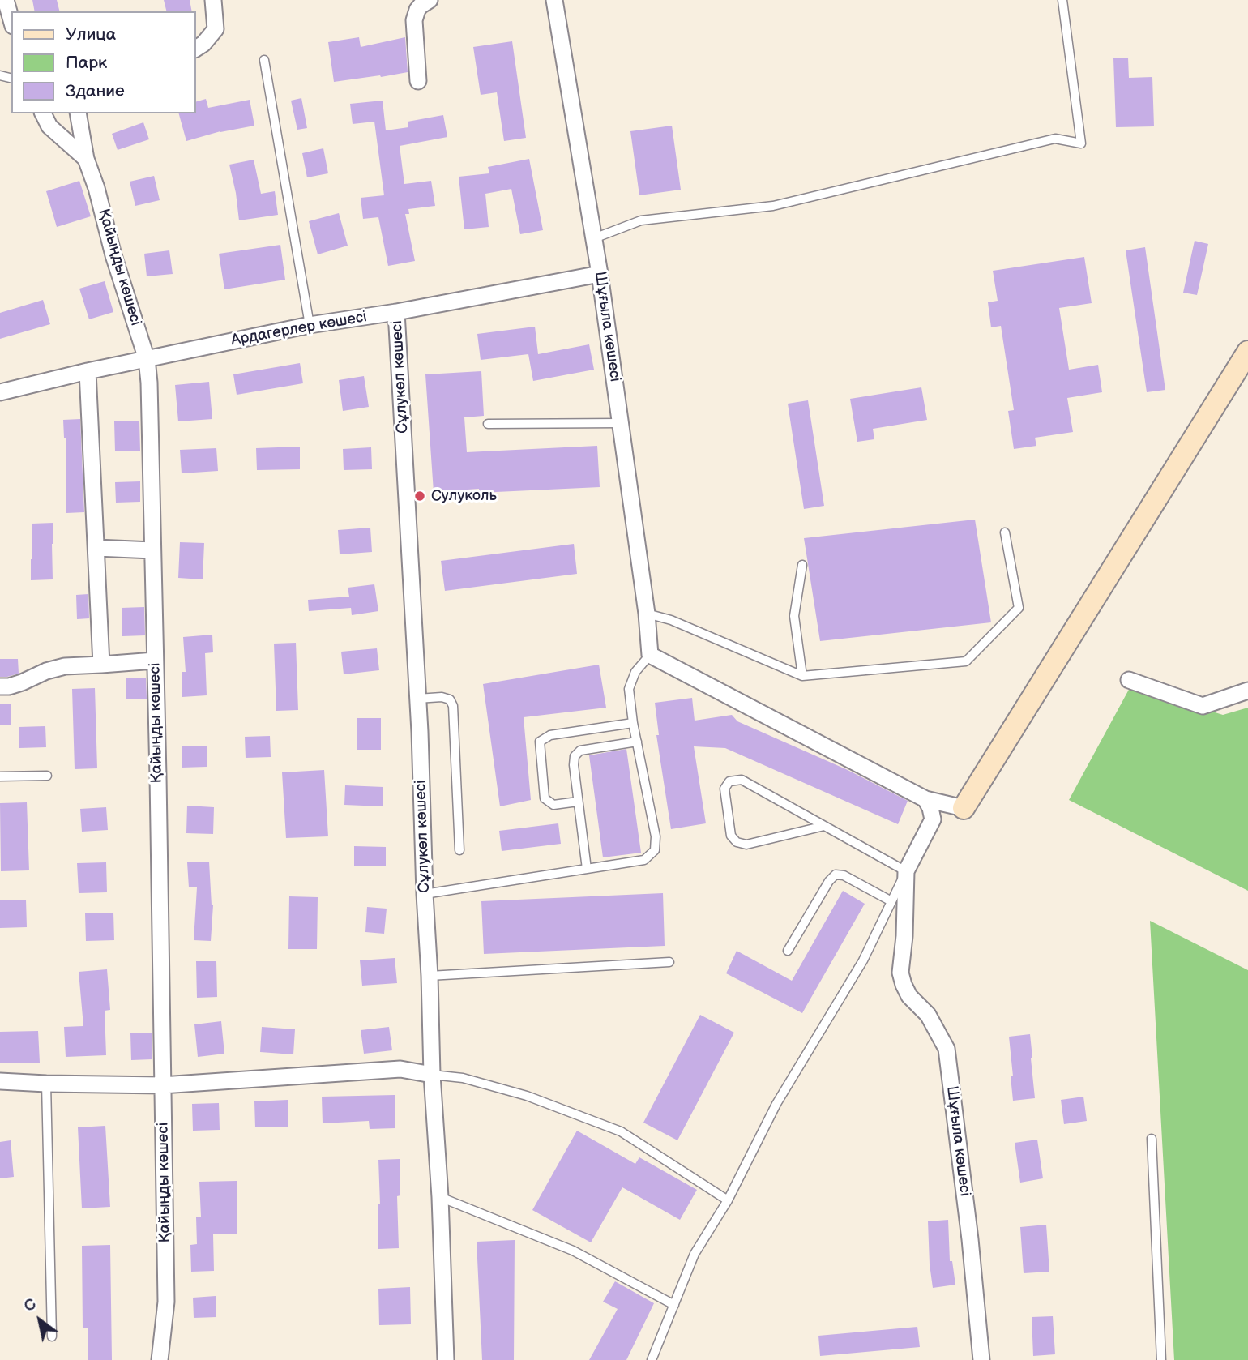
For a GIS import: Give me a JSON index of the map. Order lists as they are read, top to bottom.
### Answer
{
  "streets": {
    "street": [
      "Қайыңды көшесі",
      "Шұғыла көшесі",
      "Ардагерлер көшесі",
      "Сұлукөл көшесі"
    ]
  },
  "crossings": [
    ["Қайыңды көшесі", "Ардагерлер көшесі"],
    ["Шұғыла көшесі", "Ардагерлер көшесі"],
    ["Ардагерлер көшесі", "Сұлукөл көшесі"]
  ],
  "places": ["Сулуколь"],
  "legend": ["Улица", "Парк", "Здание"],
  "north": "top left"
}
